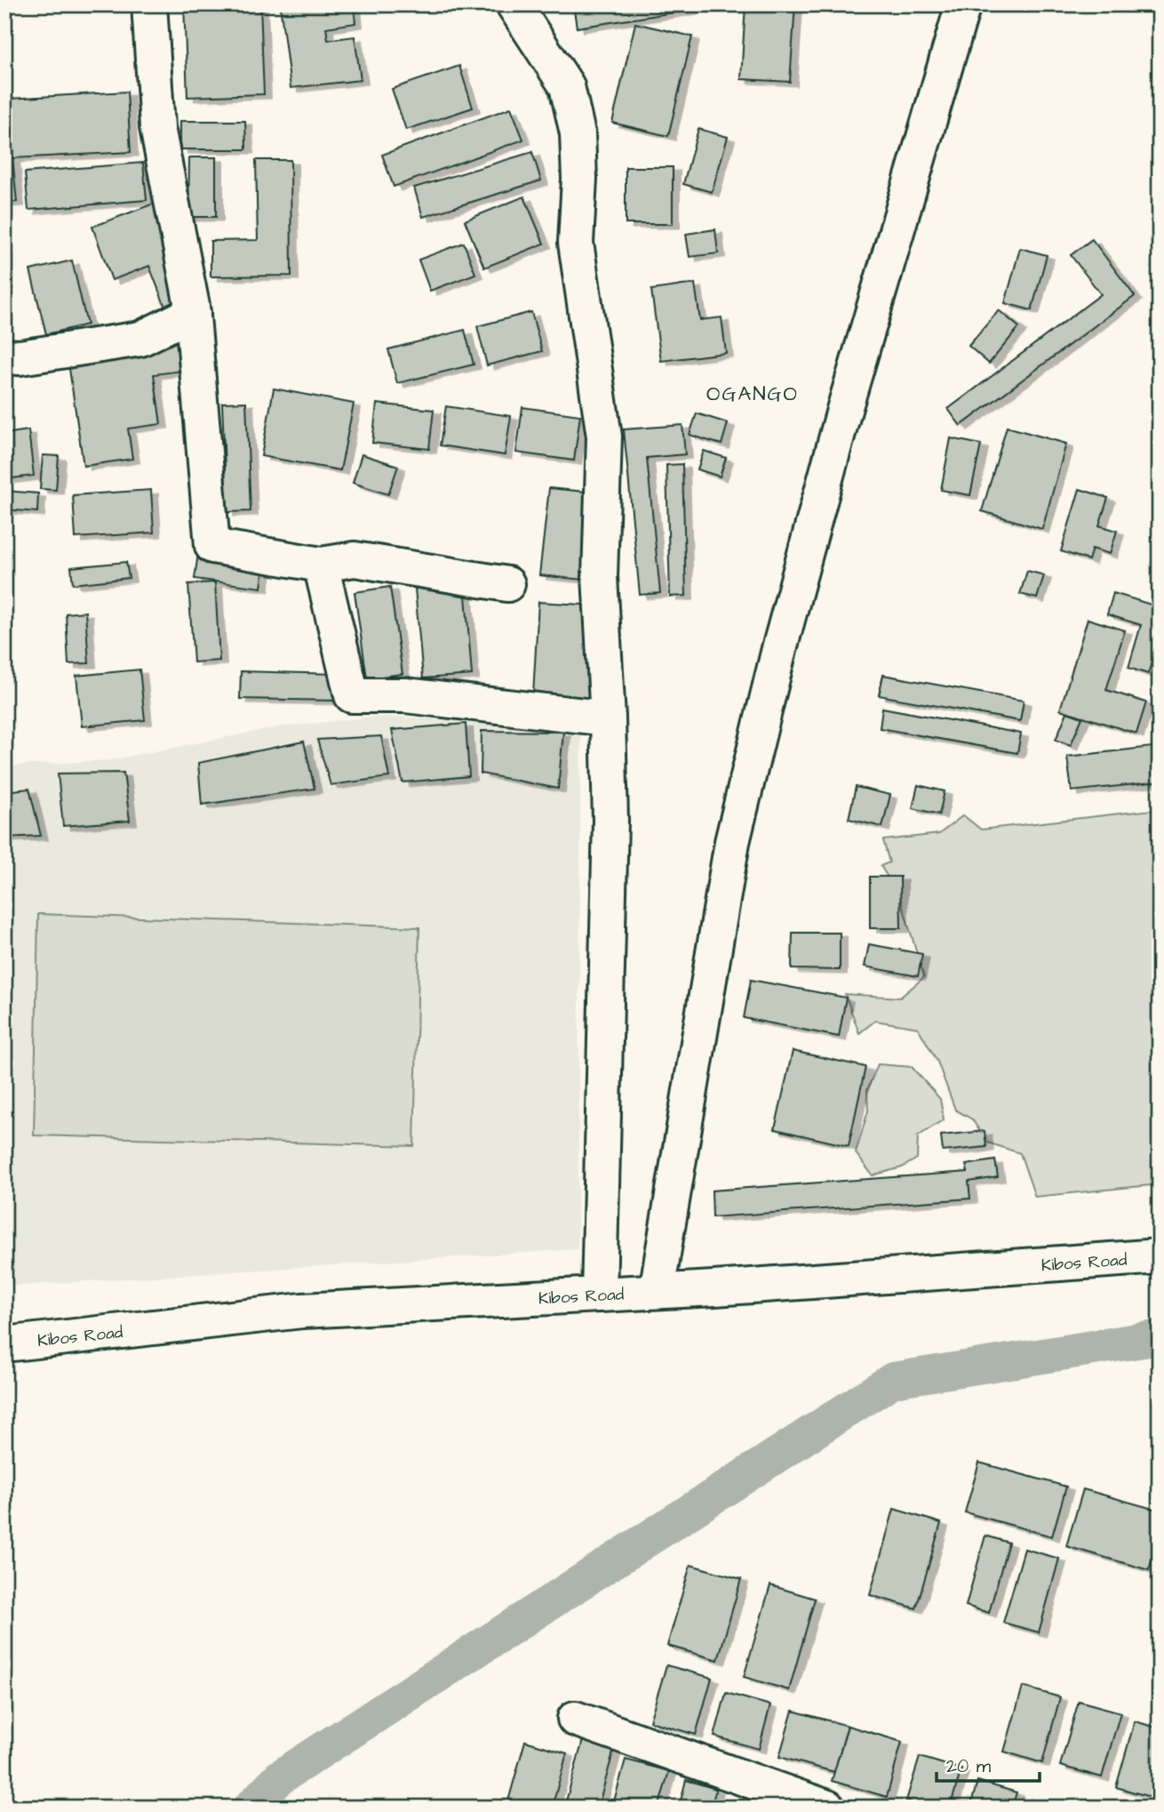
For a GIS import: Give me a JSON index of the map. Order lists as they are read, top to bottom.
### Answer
{
  "streets": {
    "street": ["Kibos Road"]
  },
  "districts": ["OGANGO"],
  "scale_bar": "20 m"
}
